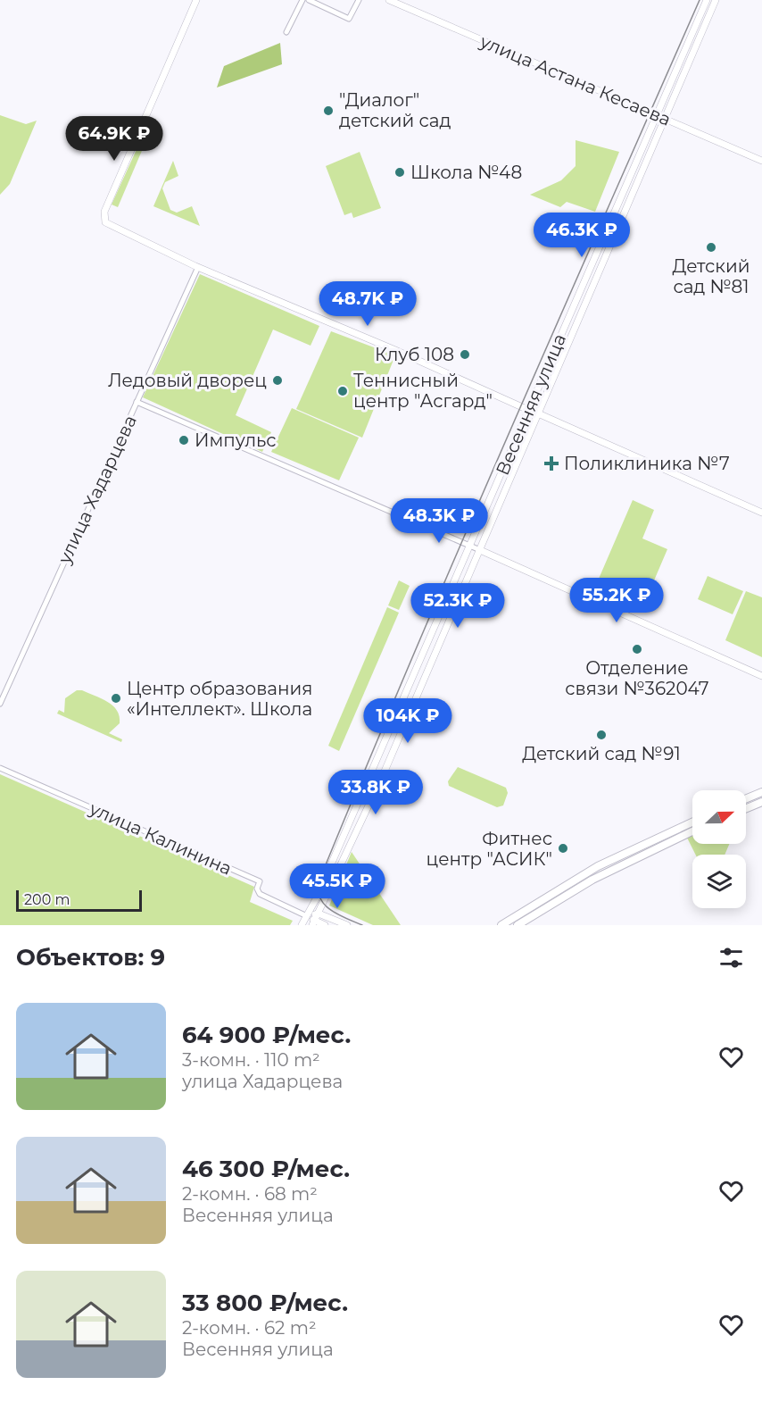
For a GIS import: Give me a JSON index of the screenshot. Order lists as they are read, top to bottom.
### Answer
{
  "streets": {
    "street": [
      "улица Астана Кесаева",
      "Весенняя улица",
      "улица Хадарцева",
      "улица Калинина"
    ]
  },
  "crossings": [
    ["улица Астана Кесаева", "Весенняя улица"],
    ["Весенняя улица", "улица Калинина"]
  ],
  "places": {
    "other": [
      "\"Диалог\" детский сад",
      "Школа №48",
      "Детский сад №81",
      "Клуб 108",
      "Ледовый дворец",
      "Теннисный центр \"Асгард\"",
      "Импульс",
      "Отделение связи №362047",
      "Центр образования «Интеллект». Школа",
      "Детский сад №91",
      "Фитнес центр \"АСИК\""
    ],
    "health": ["Поликлиника №7"]
  },
  "scale_bar": "200 m",
  "north": "right",
  "page": {
    "price": [
      "64.9K ₽",
      "46.3K ₽",
      "48.7K ₽",
      "48.3K ₽",
      "55.2K ₽",
      "52.3K ₽",
      "104K ₽",
      "33.8K ₽",
      "45.5K ₽"
    ],
    "scale": "200 m",
    "heading": "Объектов: 9",
    "list": [
      {
        "name": "64 900 ₽/мес.",
        "note": "3-комн. · 110 m² · улица Хадарцева"
      },
      {
        "name": "46 300 ₽/мес.",
        "note": "2-комн. · 68 m² · Весенняя улица"
      },
      {
        "name": "33 800 ₽/мес.",
        "note": "2-комн. · 62 m² · Весенняя улица"
      }
    ]
  }
}
